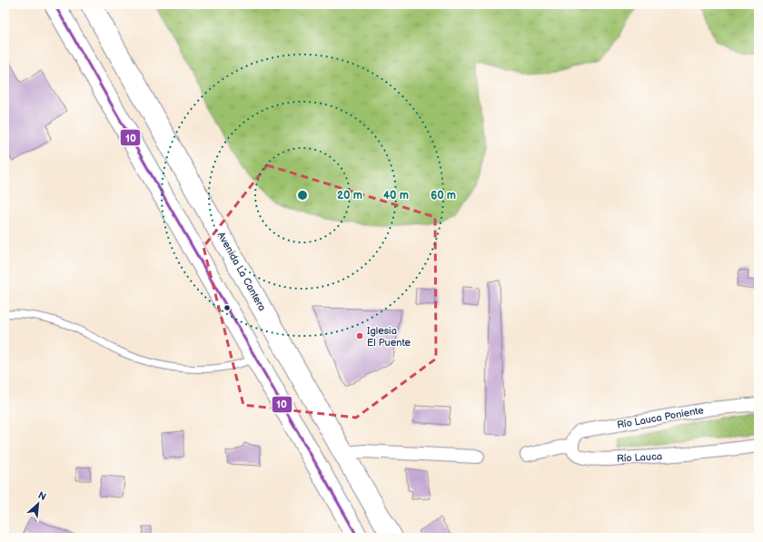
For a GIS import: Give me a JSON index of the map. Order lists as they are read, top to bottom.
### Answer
{
  "streets": {
    "highway": ["Avenida La Cantera"],
    "street": ["Río Lauca Poniente", "Río Lauca"]
  },
  "crossings": [
    ["Río Lauca Poniente", "Río Lauca"]
  ],
  "places": ["Iglesia El Puente"],
  "lines": ["transit line 10"],
  "north": "top right",
  "rings": ["20 m", "40 m", "60 m"]
}
